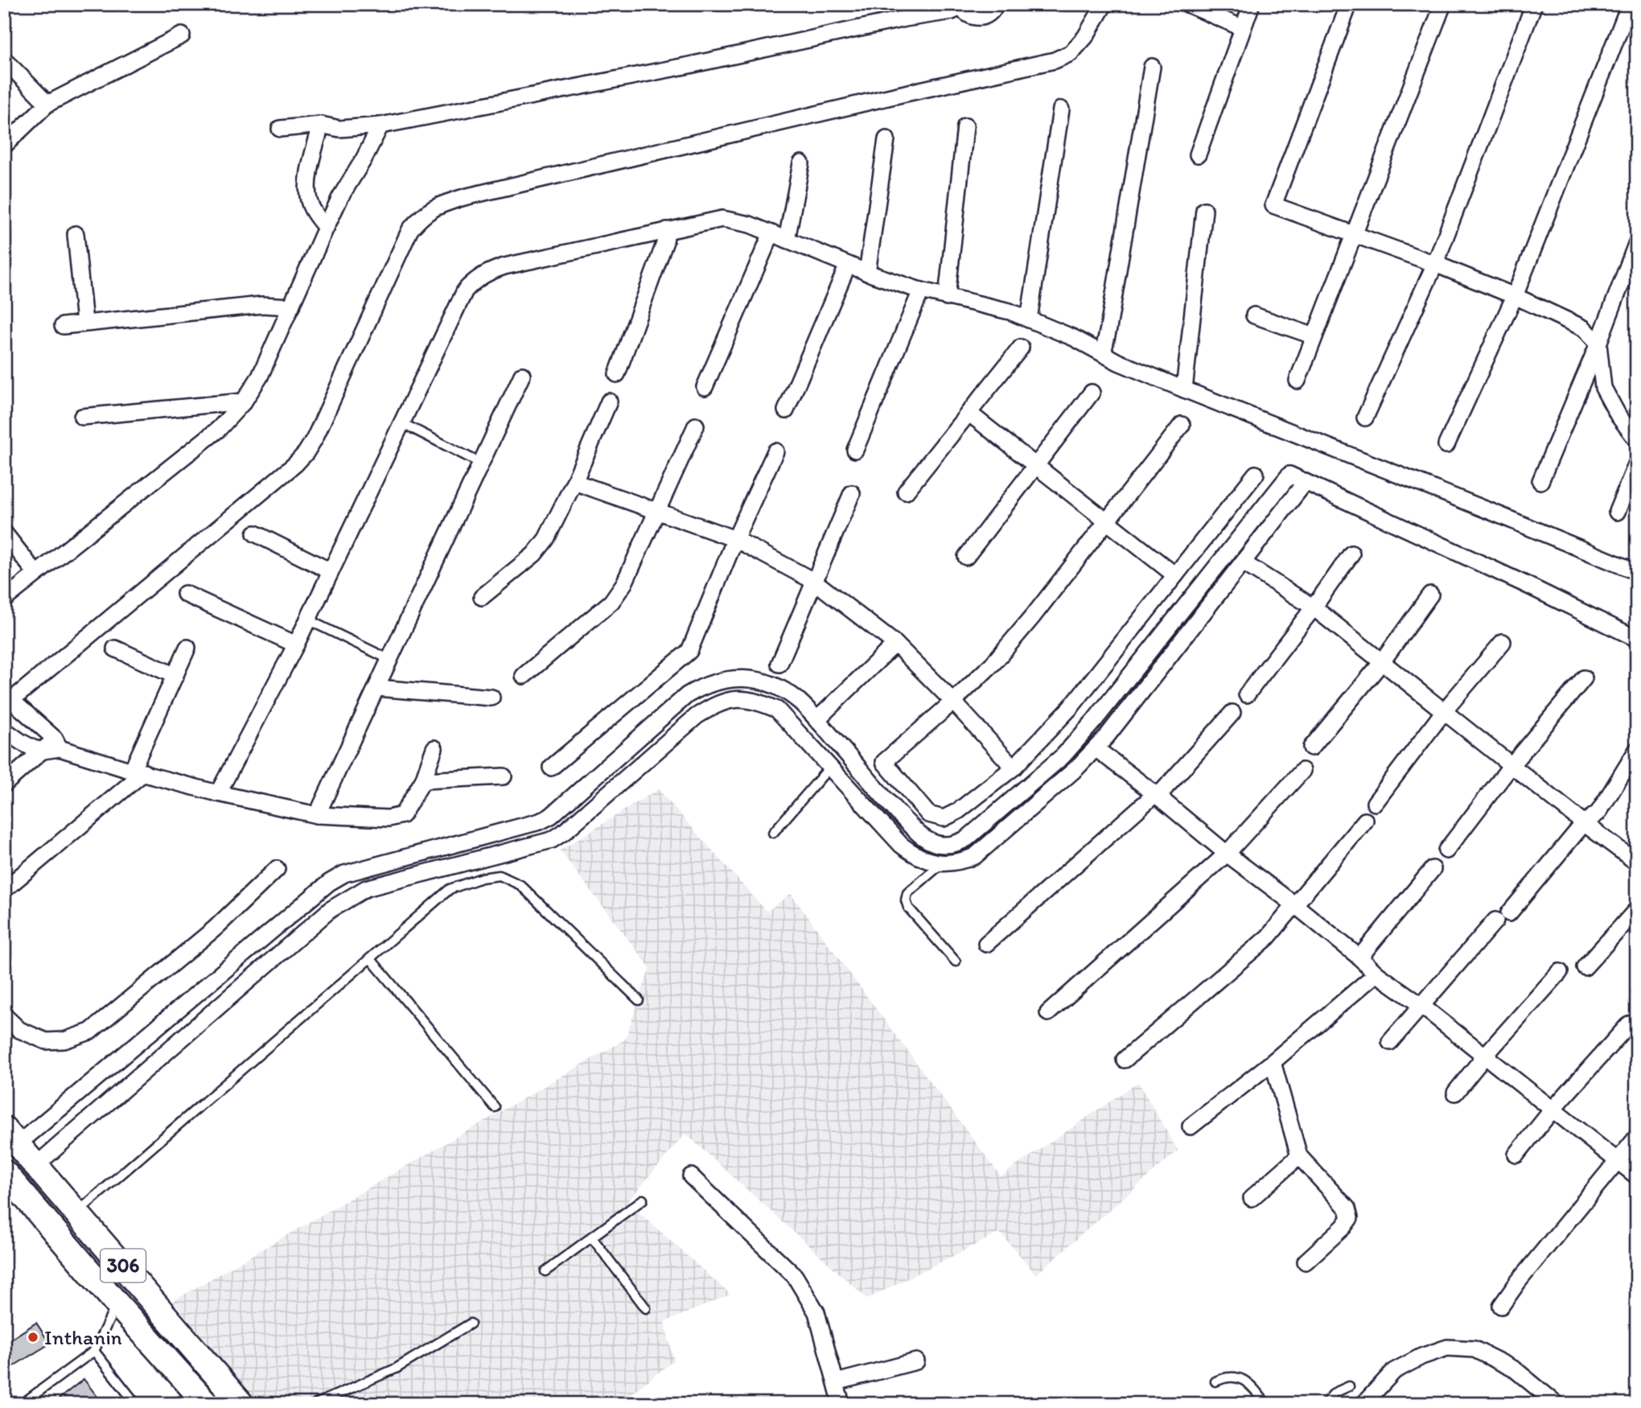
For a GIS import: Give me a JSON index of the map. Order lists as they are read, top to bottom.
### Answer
{
  "streets": {
    "main road": ["306"]
  },
  "places": ["Inthanin"]
}
